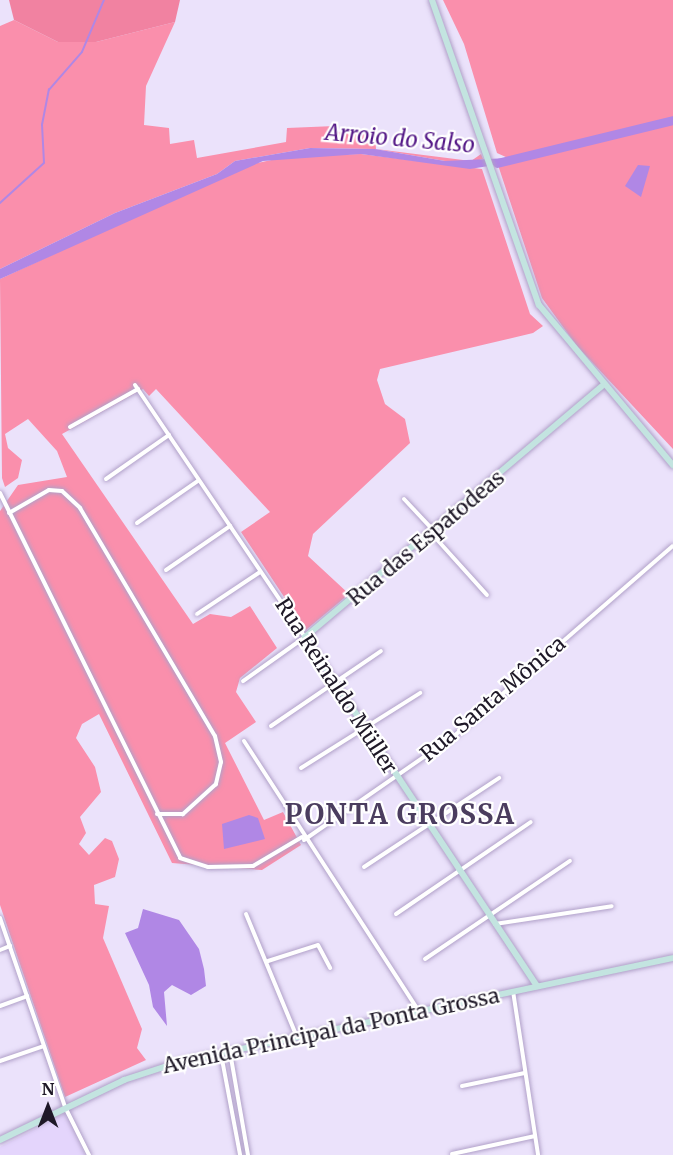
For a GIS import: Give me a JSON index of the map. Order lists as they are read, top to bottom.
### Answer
{
  "streets": {
    "main road": ["Rua das Espatodeas", "Rua Reinaldo Müller", "Avenida Principal da Ponta Grossa"],
    "street": ["Rua Santa Mônica"]
  },
  "crossings": [
    ["Rua das Espatodeas", "Rua Reinaldo Müller"],
    ["Rua Reinaldo Müller", "Rua Santa Mônica"],
    ["Rua Reinaldo Müller", "Avenida Principal da Ponta Grossa"]
  ],
  "districts": ["PONTA GROSSA"],
  "water": ["Arroio do Salso"],
  "north": "top"
}
